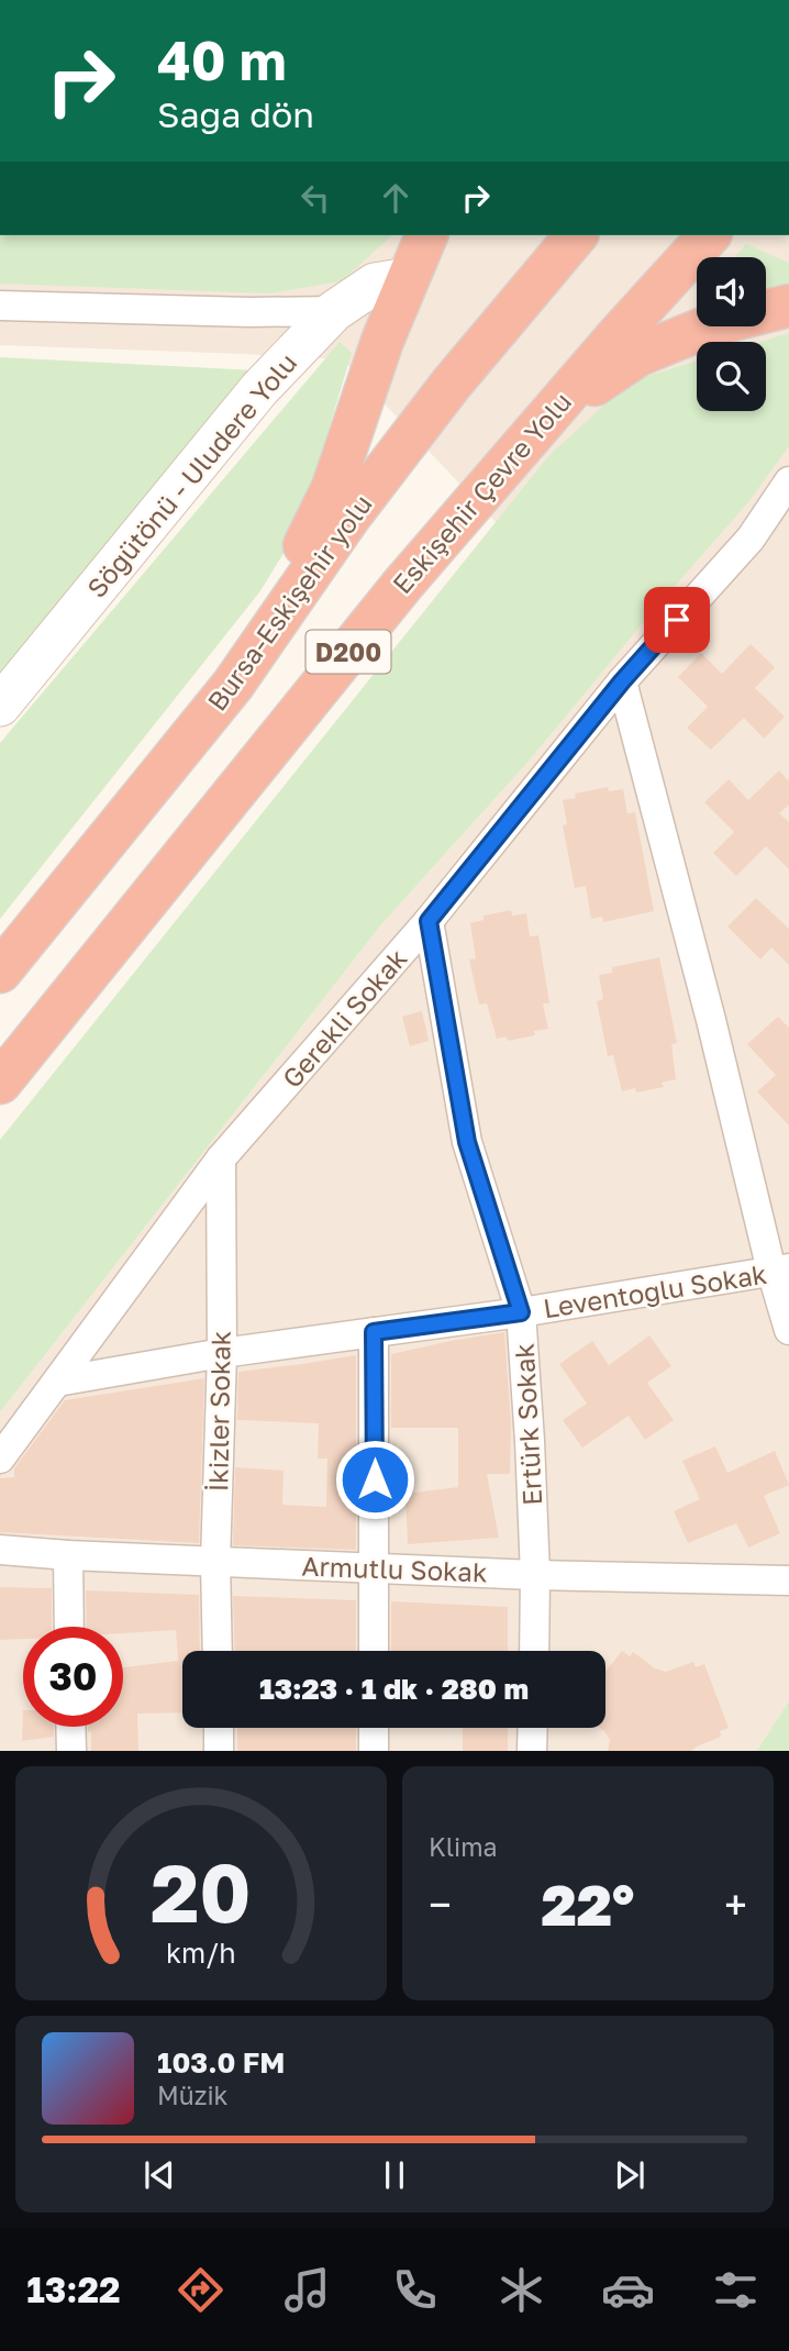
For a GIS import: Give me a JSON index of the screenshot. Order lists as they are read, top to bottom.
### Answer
{
  "streets": {
    "highway": ["Eskişehir Çevre Yolu", "Bursa-Eskişehir yolu", "D200"],
    "street": [
      "Söğütönü - Uludere Yolu",
      "Gerekli Sokak",
      "Leventoğlu Sokak",
      "İkizler Sokak",
      "Ertürk Sokak",
      "Armutlu Sokak"
    ]
  },
  "crossings": [
    ["Gerekli Sokak", "İkizler Sokak"],
    ["Gerekli Sokak", "Ertürk Sokak"],
    ["Leventoğlu Sokak", "Ertürk Sokak"],
    ["İkizler Sokak", "Armutlu Sokak"],
    ["Ertürk Sokak", "Armutlu Sokak"]
  ],
  "page": {
    "turn": ["40 m", "Sağa dön"],
    "limit": "30",
    "trip": "13:23 · 1 dk · 280 m",
    "tile": "Klima",
    "heat": ["−", "22°", "+"],
    "song": ["103.0 FM", "Müzik"],
    "tabs": "13:22",
    "gauge": ["20", "km/h"]
  }
}
